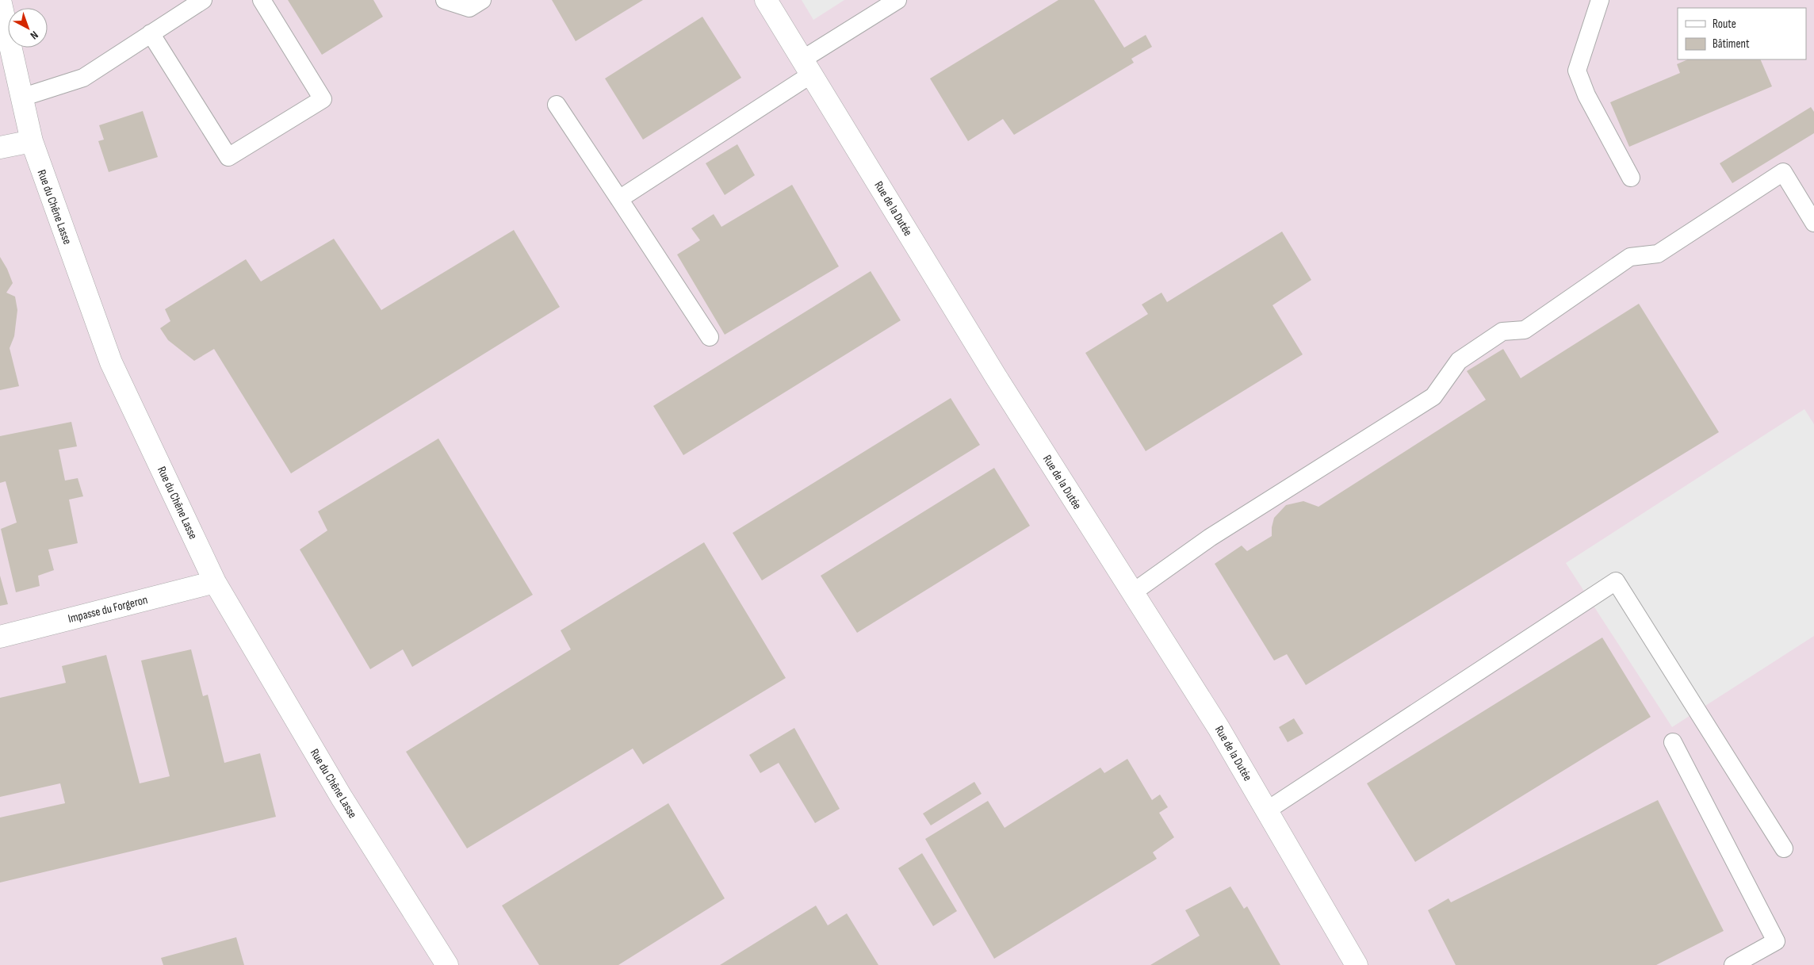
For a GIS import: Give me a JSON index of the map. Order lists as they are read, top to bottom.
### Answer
{
  "streets": {
    "street": ["Rue du Chêne Lasse", "Rue de la Dutée", "Impasse du Forgeron"]
  },
  "crossings": [
    ["Rue du Chêne Lasse", "Impasse du Forgeron"]
  ],
  "legend": ["Route", "Bâtiment"],
  "north": "bottom right"
}
